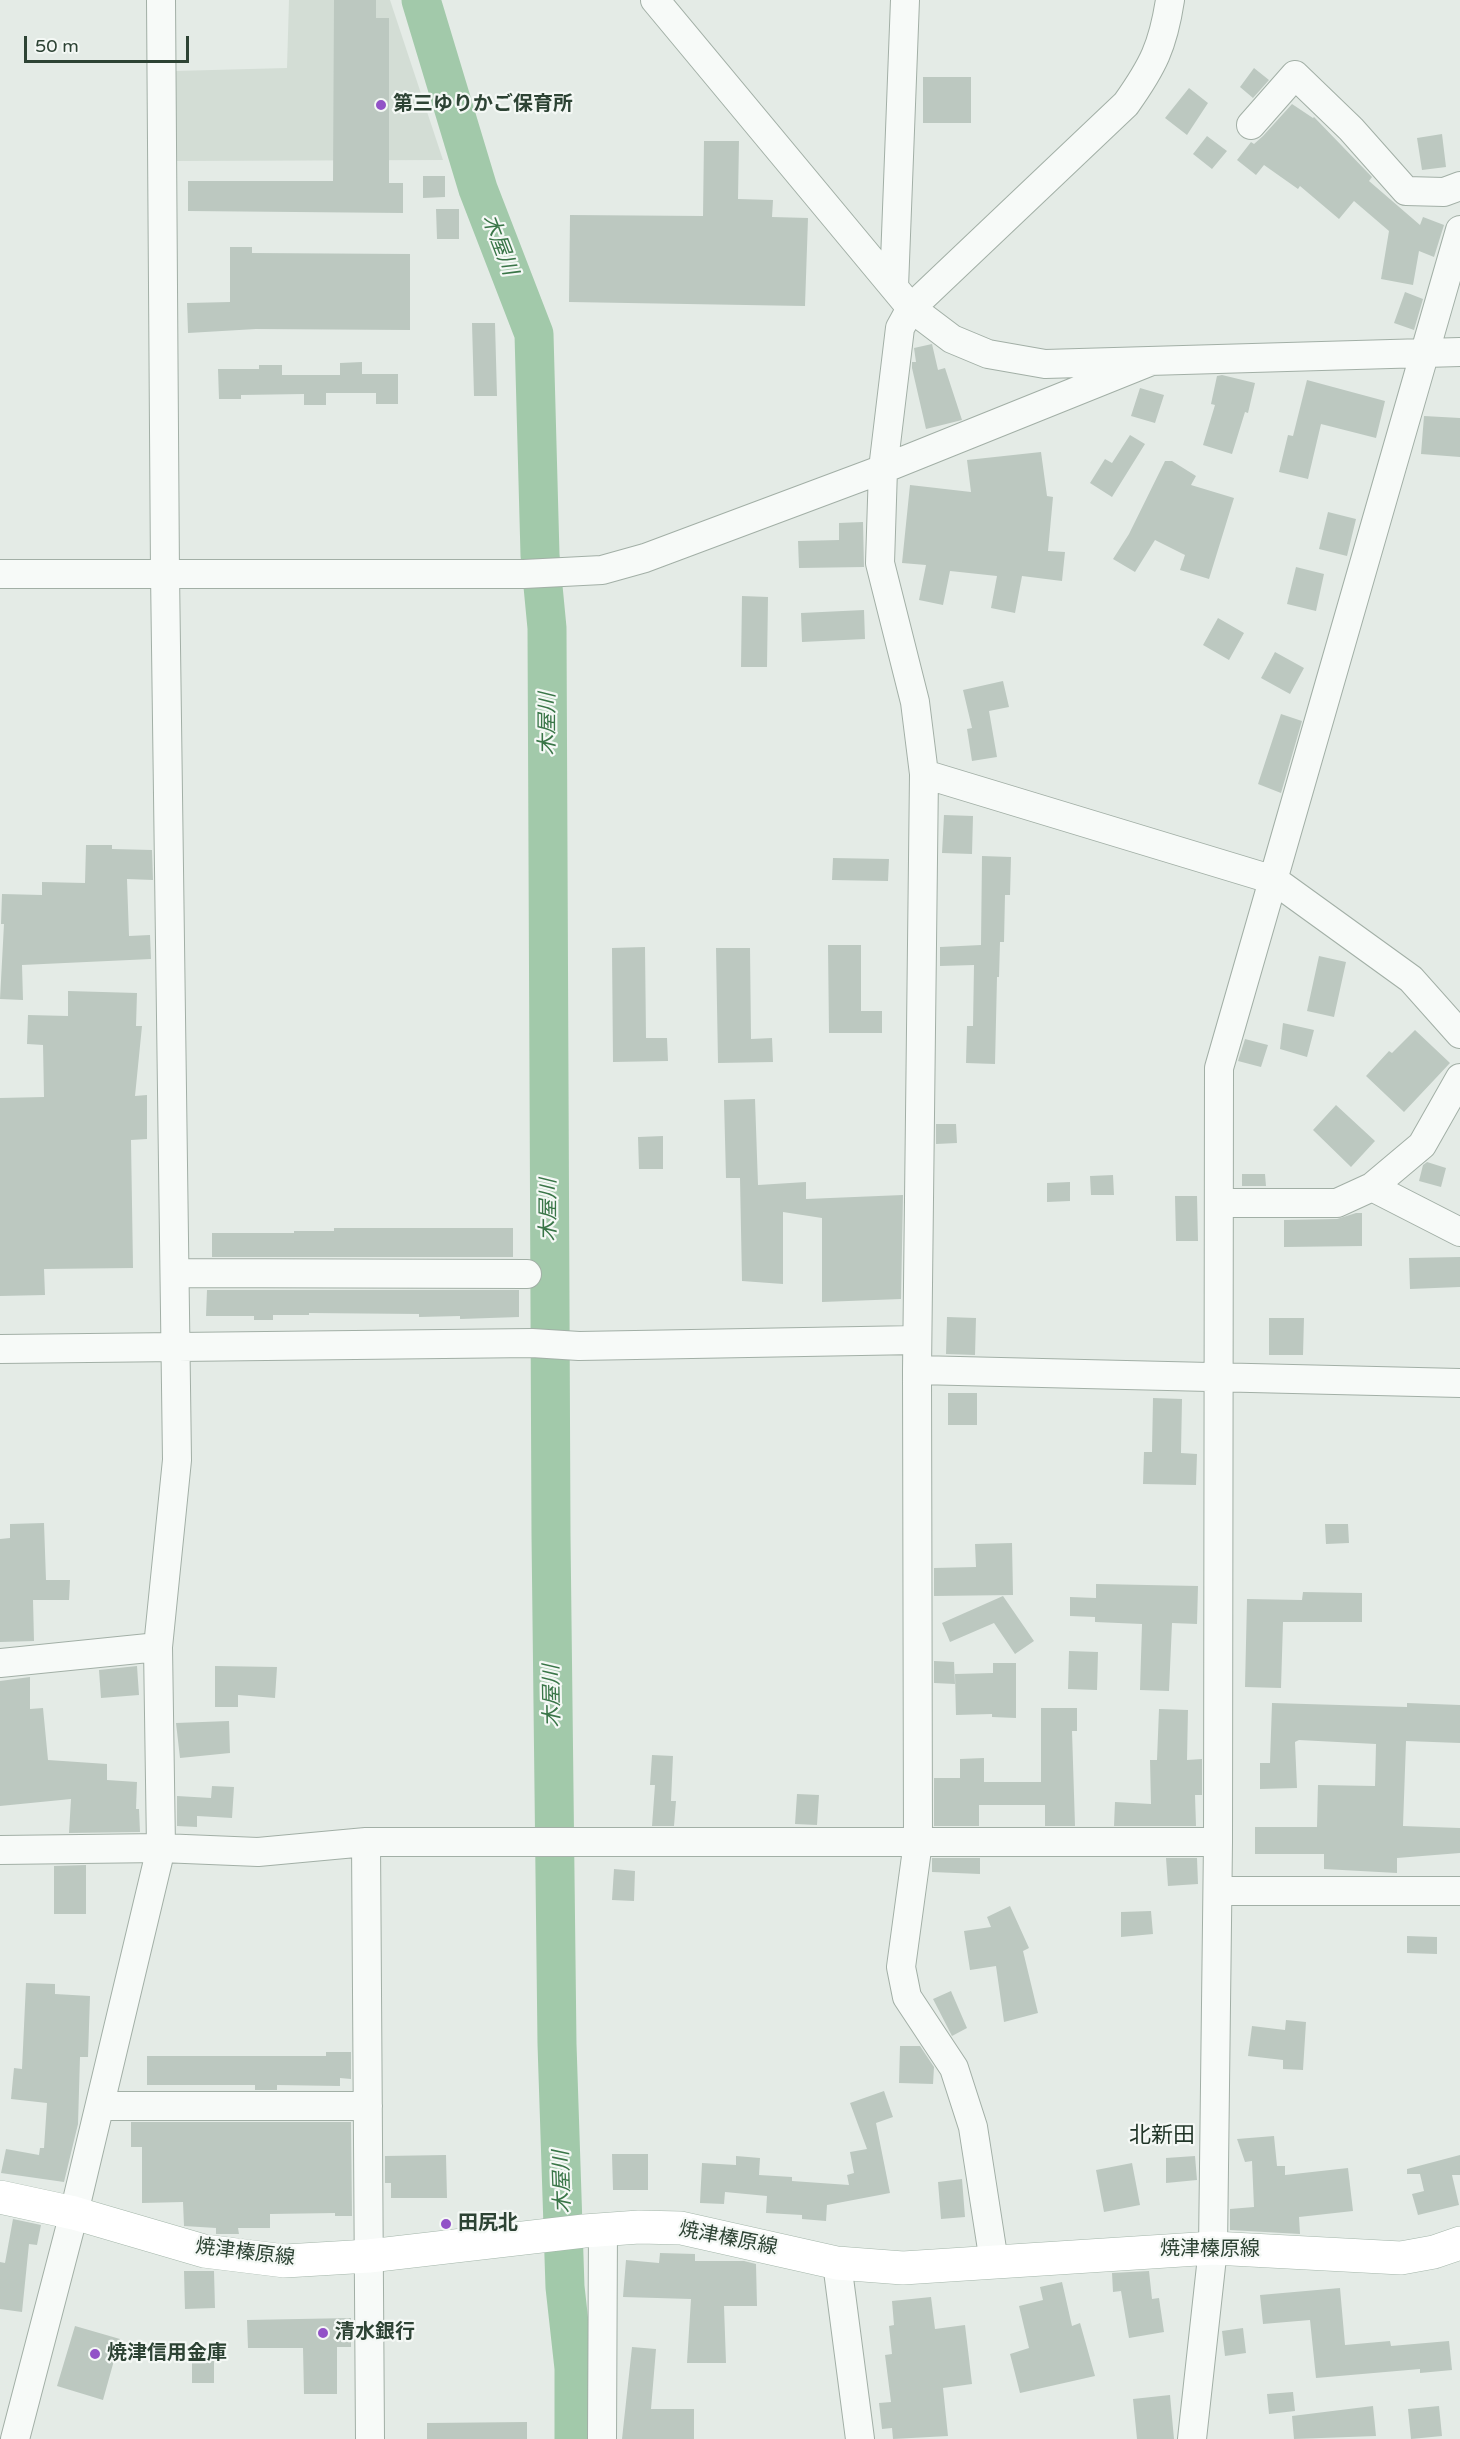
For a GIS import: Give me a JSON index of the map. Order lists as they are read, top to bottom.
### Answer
{
  "streets": {
    "main road": ["焼津榛原線"]
  },
  "districts": ["北新田"],
  "water": ["木屋川"],
  "places": [
    "第三ゆりかご保育所",
    "田尻北",
    "清水銀行",
    "焼津信用金庫"
  ],
  "scale_bar": "50 m"
}
